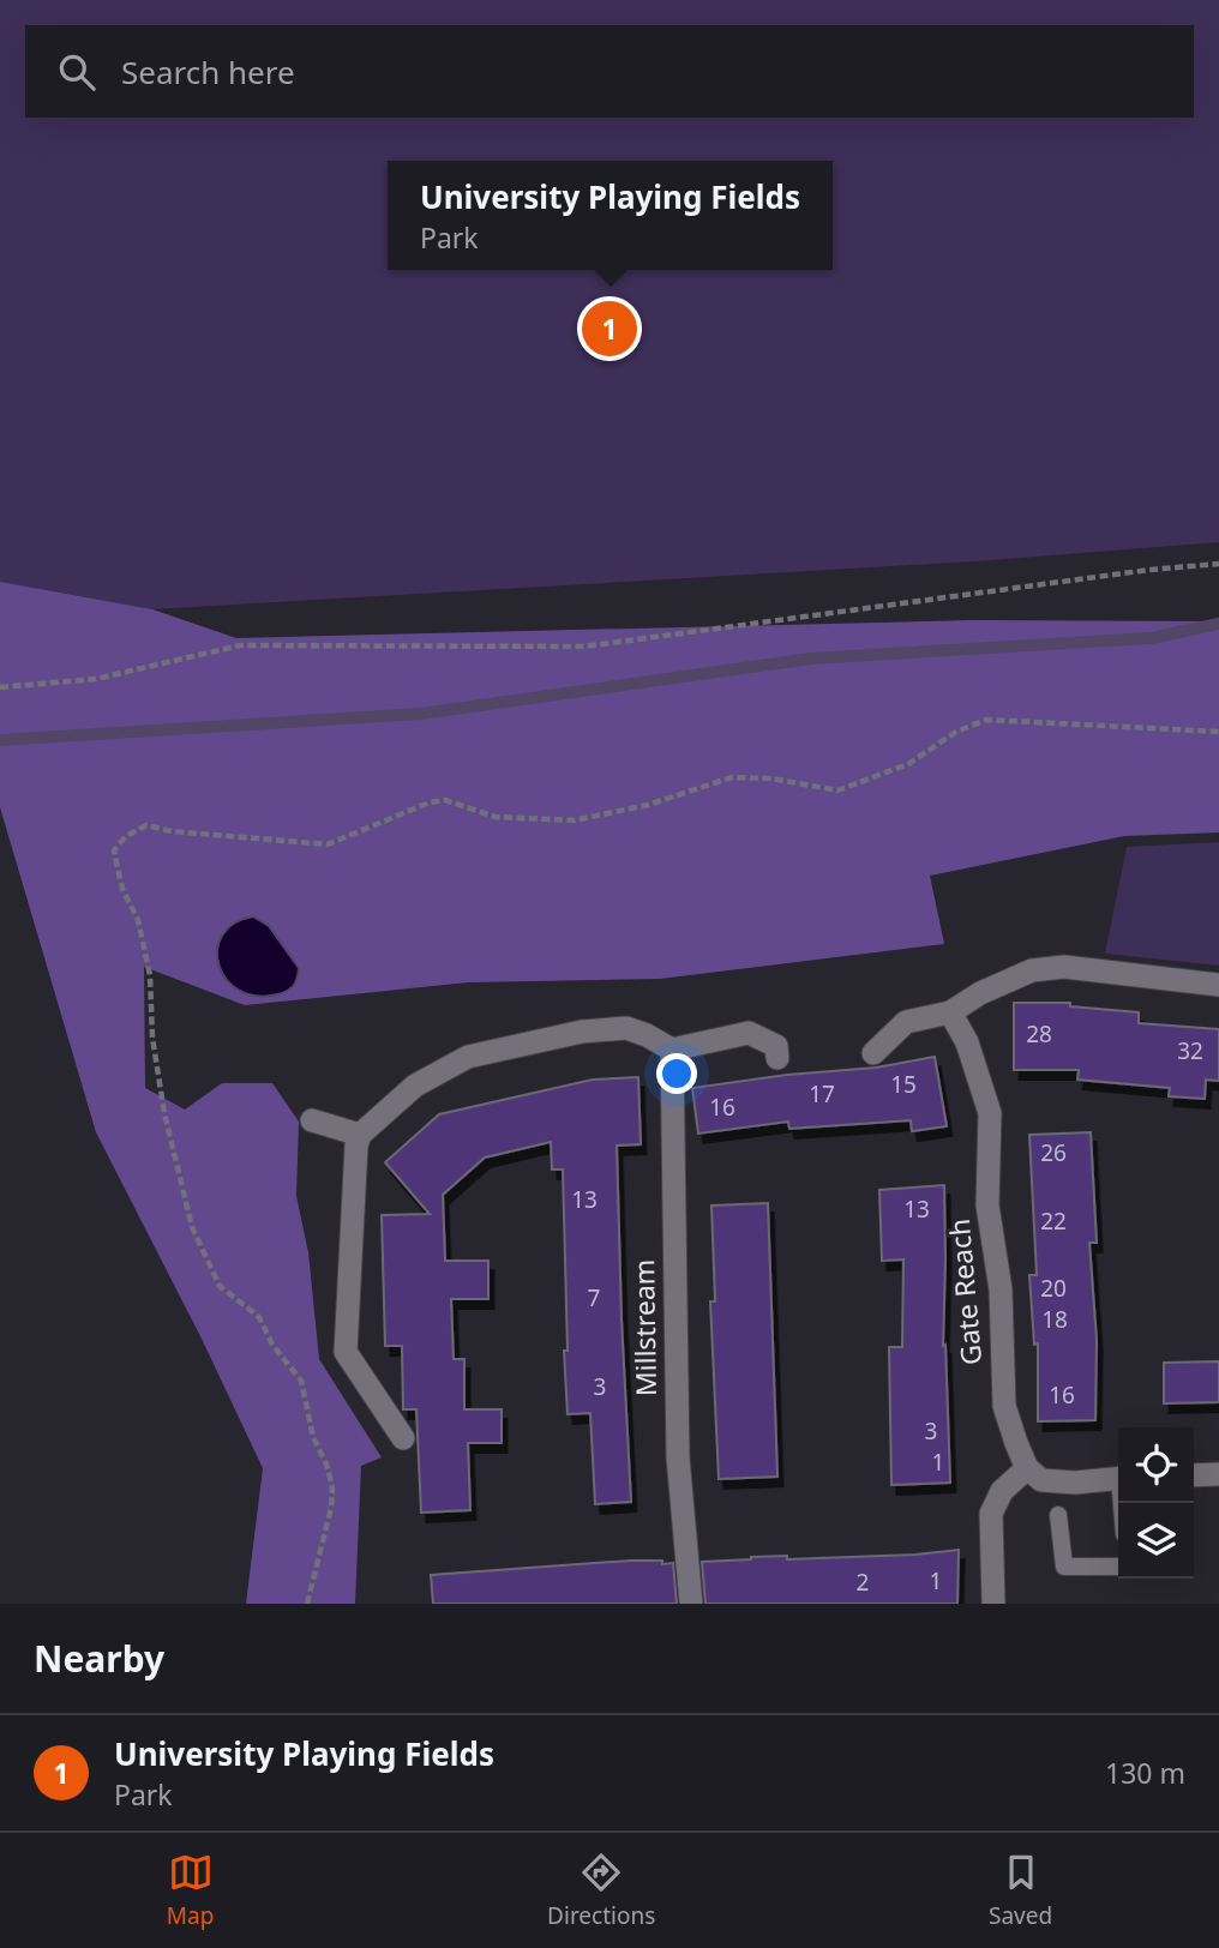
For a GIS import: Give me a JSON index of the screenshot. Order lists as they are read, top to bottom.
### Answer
{
  "streets": {
    "street": ["Gate Reach", "Millstream"]
  },
  "house_numbers": [
    "28",
    "32",
    "15",
    "17",
    "16",
    "26",
    "13",
    "13",
    "22",
    "20",
    "7",
    "18",
    "3",
    "16",
    "3",
    "1",
    "1",
    "2"
  ],
  "page": {
    "search": "Search here",
    "popup": ["University Playing Fields", "Park"],
    "pins": "1",
    "heading": "Nearby",
    "list": [
      {
        "mark": "1",
        "name": "University Playing Fields",
        "note": "Park",
        "value": "130 m"
      }
    ],
    "nav": ["Map", "Directions", "Saved"]
  }
}
